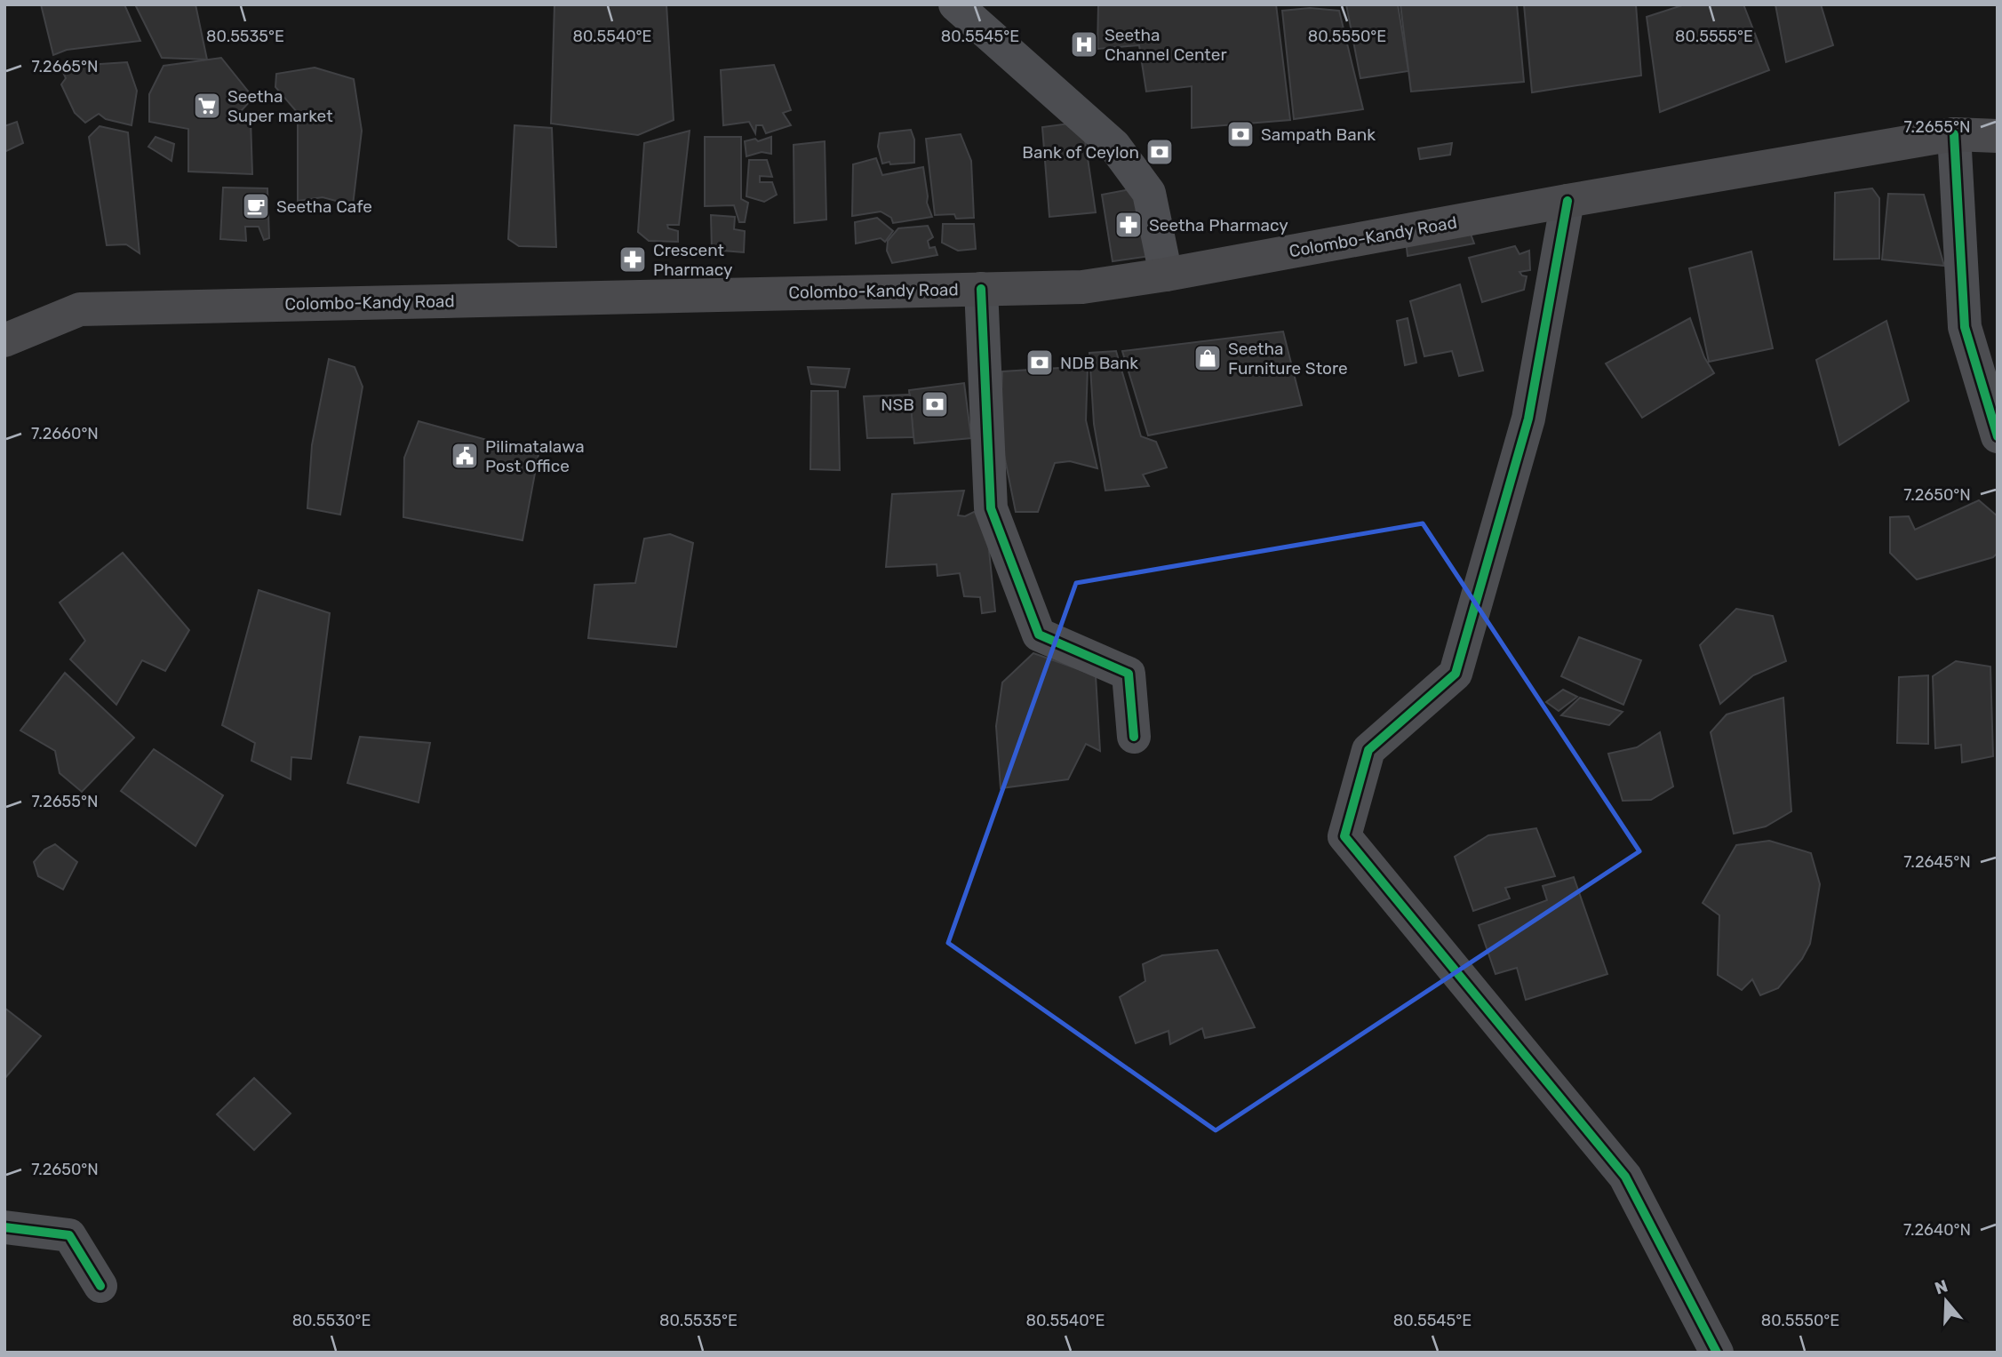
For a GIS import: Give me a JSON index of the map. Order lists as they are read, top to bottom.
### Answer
{
  "streets": {
    "highway": ["Colombo-Kandy Road"]
  },
  "places": {
    "hospital": ["Seetha Channel Center"],
    "supermarket": ["Seetha Super market"],
    "bank": [
      "Sampath Bank",
      "Bank of Ceylon",
      "NDB Bank",
      "NSB"
    ],
    "cafe": ["Seetha Cafe"],
    "pharmacy": ["Seetha Pharmacy", "Crescent Pharmacy"],
    "shop": ["Seetha Furniture Store"],
    "public building": ["Pilimatalawa Post Office"]
  },
  "north": "top",
  "coordinates": [
    "80.5535°E",
    "80.5540°E",
    "80.5545°E",
    "80.5550°E",
    "80.5555°E",
    "7.2665°N",
    "7.2655°N",
    "7.2660°N",
    "7.2650°N",
    "7.2645°N",
    "7.2640°N",
    "80.5530°E"
  ]
}
